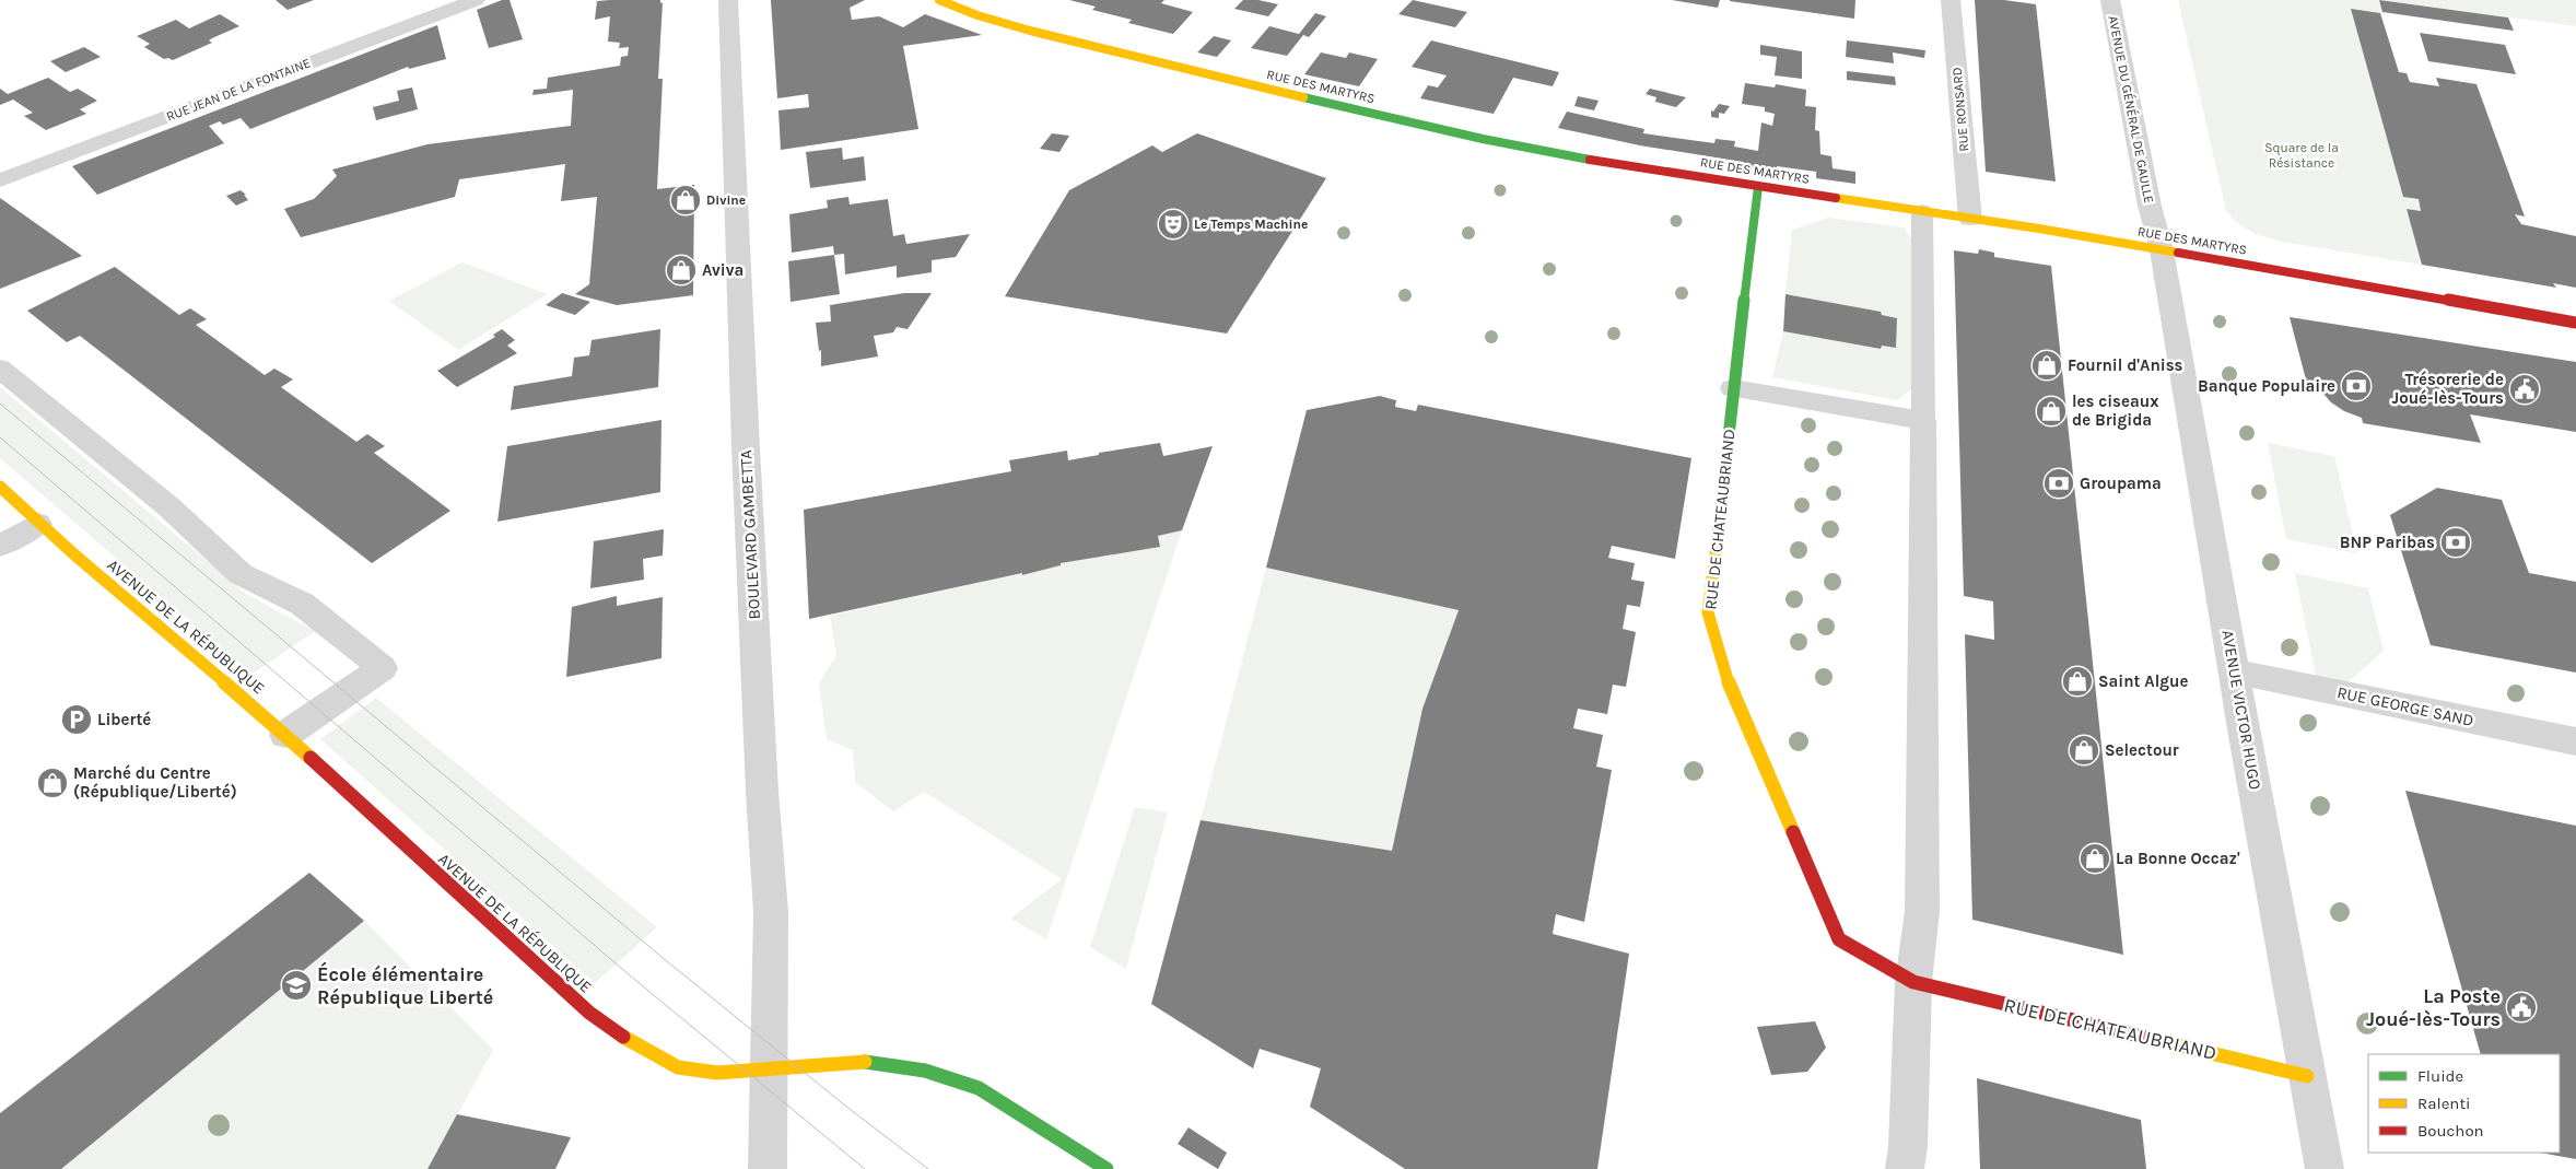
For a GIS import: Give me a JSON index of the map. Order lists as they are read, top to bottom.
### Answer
{
  "streets": {
    "street": [
      "RUE DES MARTYRS",
      "RUE JEAN DE LA FONTAINE",
      "RUE RONSARD",
      "AVENUE DU GÉNÉRAL DE GAULLE",
      "RUE DE CHATEAUBRIAND",
      "BOULEVARD GAMBETTA",
      "AVENUE DE LA RÉPUBLIQUE",
      "RUE GEORGE SAND",
      "AVENUE VICTOR HUGO"
    ]
  },
  "crossings": [
    ["RUE DES MARTYRS", "RUE RONSARD"],
    ["RUE DES MARTYRS", "AVENUE DU GÉNÉRAL DE GAULLE"],
    ["RUE DES MARTYRS", "RUE DE CHATEAUBRIAND"],
    ["RUE DES MARTYRS", "AVENUE VICTOR HUGO"],
    ["AVENUE DU GÉNÉRAL DE GAULLE", "AVENUE VICTOR HUGO"],
    ["RUE DE CHATEAUBRIAND", "AVENUE VICTOR HUGO"],
    ["BOULEVARD GAMBETTA", "AVENUE DE LA RÉPUBLIQUE"],
    ["RUE GEORGE SAND", "AVENUE VICTOR HUGO"]
  ],
  "parks": ["Square de la Résistance"],
  "places": {
    "shop": [
      "Divine",
      "Aviva",
      "Fournil d'Aniss",
      "les ciseaux de Brigida",
      "Saint Algue",
      "Selectour",
      "Marché du Centre (République/Liberté)",
      "La Bonne Occaz'"
    ],
    "theatre": ["Le Temps Machine"],
    "bank": ["Banque Populaire", "Groupama", "BNP Paribas"],
    "public building": ["Trésorerie de Joué-lès-Tours", "La Poste Joué-lès-Tours"],
    "parking": ["Liberté"],
    "school or university": ["École élémentaire République Liberté"]
  },
  "legend": ["Fluide", "Ralenti", "Bouchon"]
}
